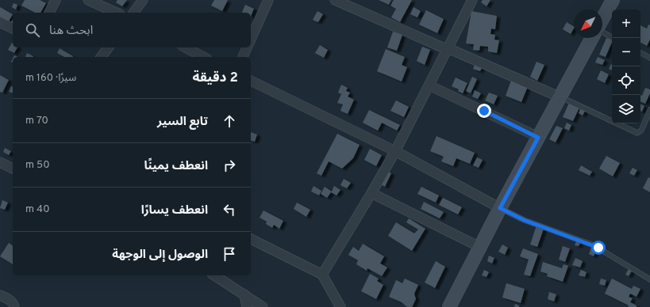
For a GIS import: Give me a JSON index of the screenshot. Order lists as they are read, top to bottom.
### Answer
{
  "north": "bottom left",
  "page": {
    "map_buttons": ["+", "−"],
    "search": "ابحث هنا",
    "heading": ["2 دقيقة", "سيرًا · 160 m"],
    "list": [
      ["تابع السير", "70 m"],
      ["انعطف يمينًا", "50 m"],
      ["انعطف يسارًا", "40 m"],
      "الوصول إلى الوجهة"
    ]
  }
}
